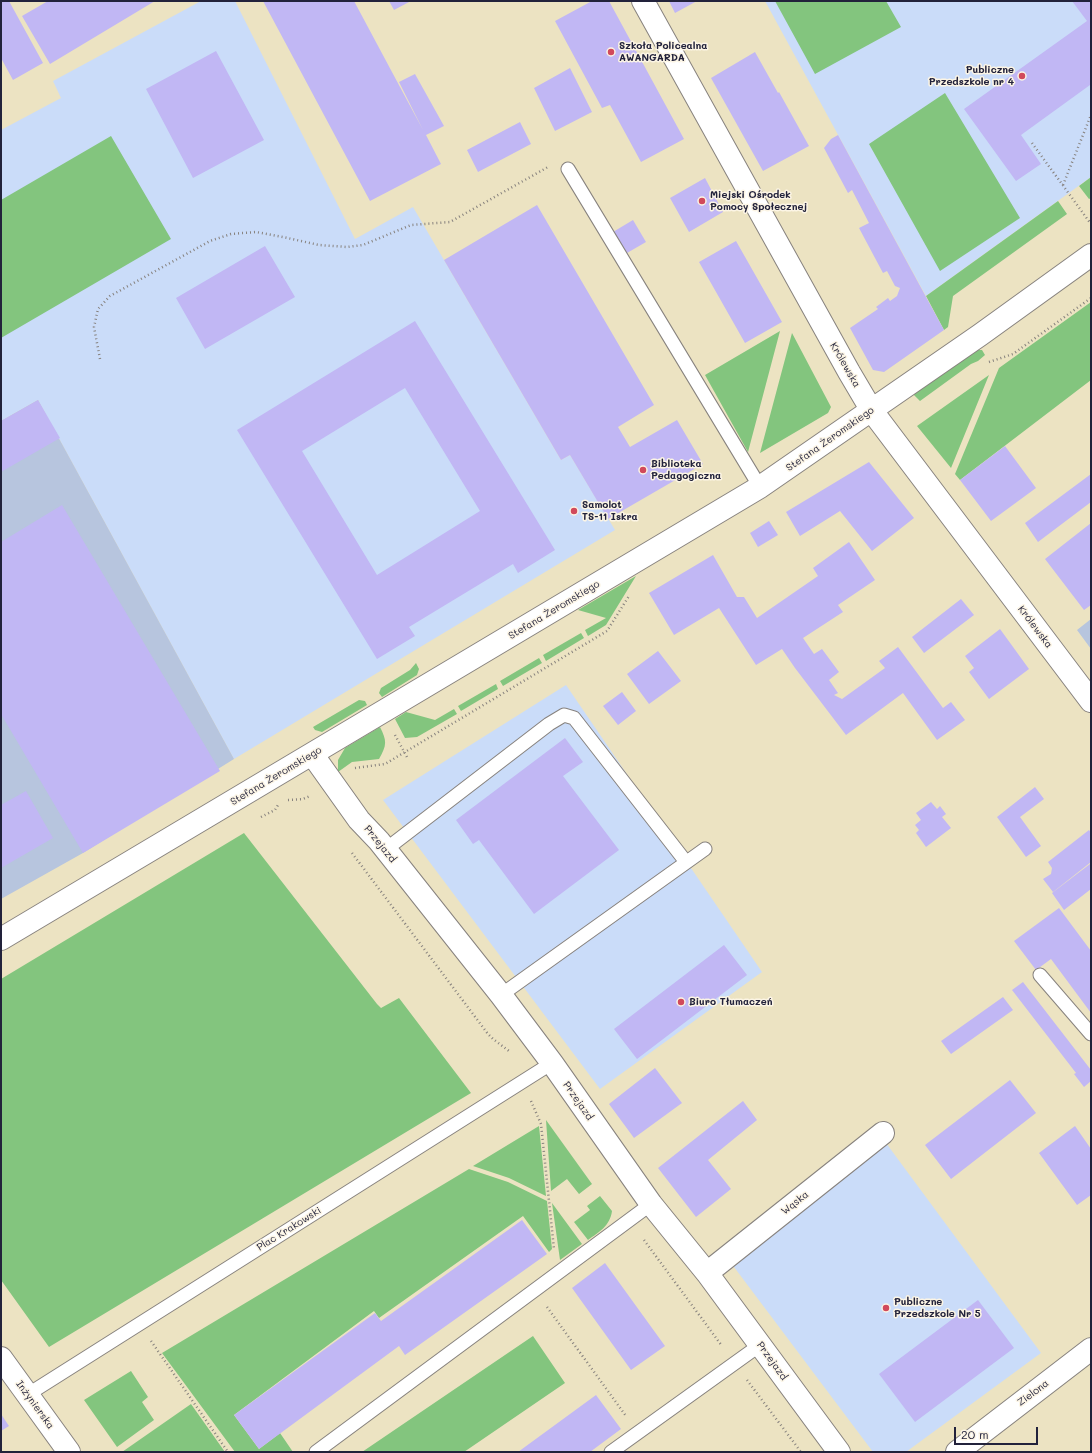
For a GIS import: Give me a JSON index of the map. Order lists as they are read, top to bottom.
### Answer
{
  "streets": {
    "street": [
      "Królewska",
      "Stefana Żeromskiego",
      "Przejazd",
      "Wąska",
      "Zielona",
      "Inżynierska"
    ],
    "lane": ["Plac Krakowski"]
  },
  "crossings": [
    ["Królewska", "Stefana Żeromskiego"],
    ["Stefana Żeromskiego", "Przejazd"],
    ["Przejazd", "Wąska"],
    ["Przejazd", "Plac Krakowski"],
    ["Plac Krakowski", "Inżynierska"]
  ],
  "places": [
    "Szkoła Policealna AWANGARDA",
    "Publiczne Przedszkole nr 4",
    "Miejski Ośrodek Pomocy Społecznej",
    "Biblioteka Pedagogiczna",
    "Samolot TS-11 Iskra",
    "Biuro Tłumaczeń",
    "Publiczne Przedszkole Nr 5"
  ],
  "scale_bar": "20 m"
}
